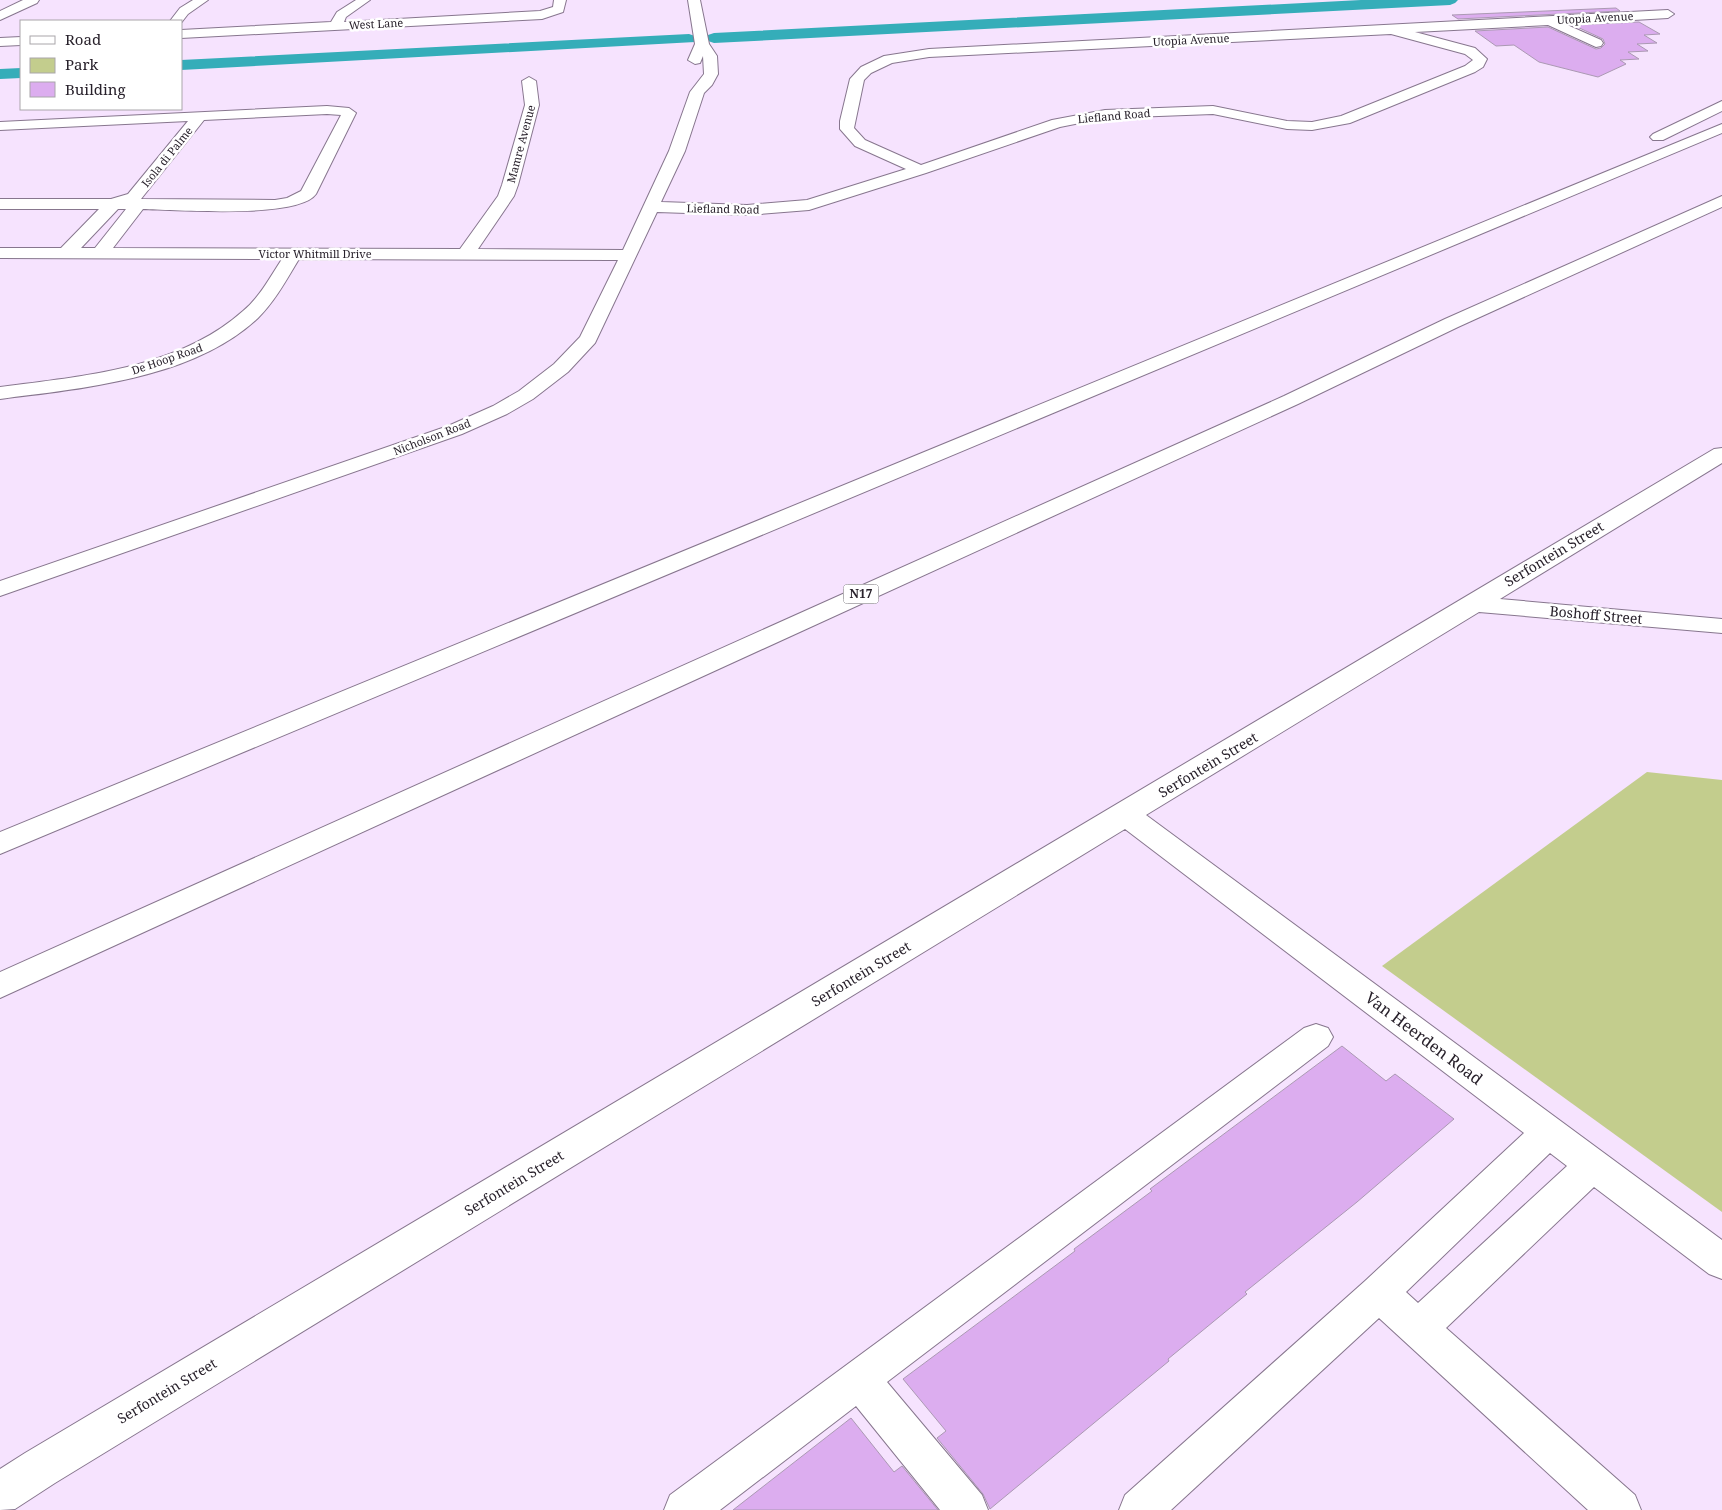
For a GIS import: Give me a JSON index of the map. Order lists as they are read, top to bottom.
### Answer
{
  "streets": {
    "main road": [
      "Utopia Avenue",
      "West Lane",
      "Liefland Road",
      "Mamre Avenue",
      "Isola di Palme",
      "Victor Whitmill Drive",
      "De Hoop Road",
      "Nicholson Road",
      "Serfontein Street",
      "N17",
      "Boshoff Street",
      "Van Heerden Road"
    ]
  },
  "crossings": [
    ["Utopia Avenue", "Liefland Road"],
    ["Liefland Road", "Nicholson Road"],
    ["Mamre Avenue", "Victor Whitmill Drive"],
    ["Isola di Palme", "Victor Whitmill Drive"],
    ["Victor Whitmill Drive", "De Hoop Road"],
    ["Victor Whitmill Drive", "Nicholson Road"],
    ["Serfontein Street", "Boshoff Street"],
    ["Serfontein Street", "Van Heerden Road"]
  ],
  "legend": ["Road", "Park", "Building"]
}
